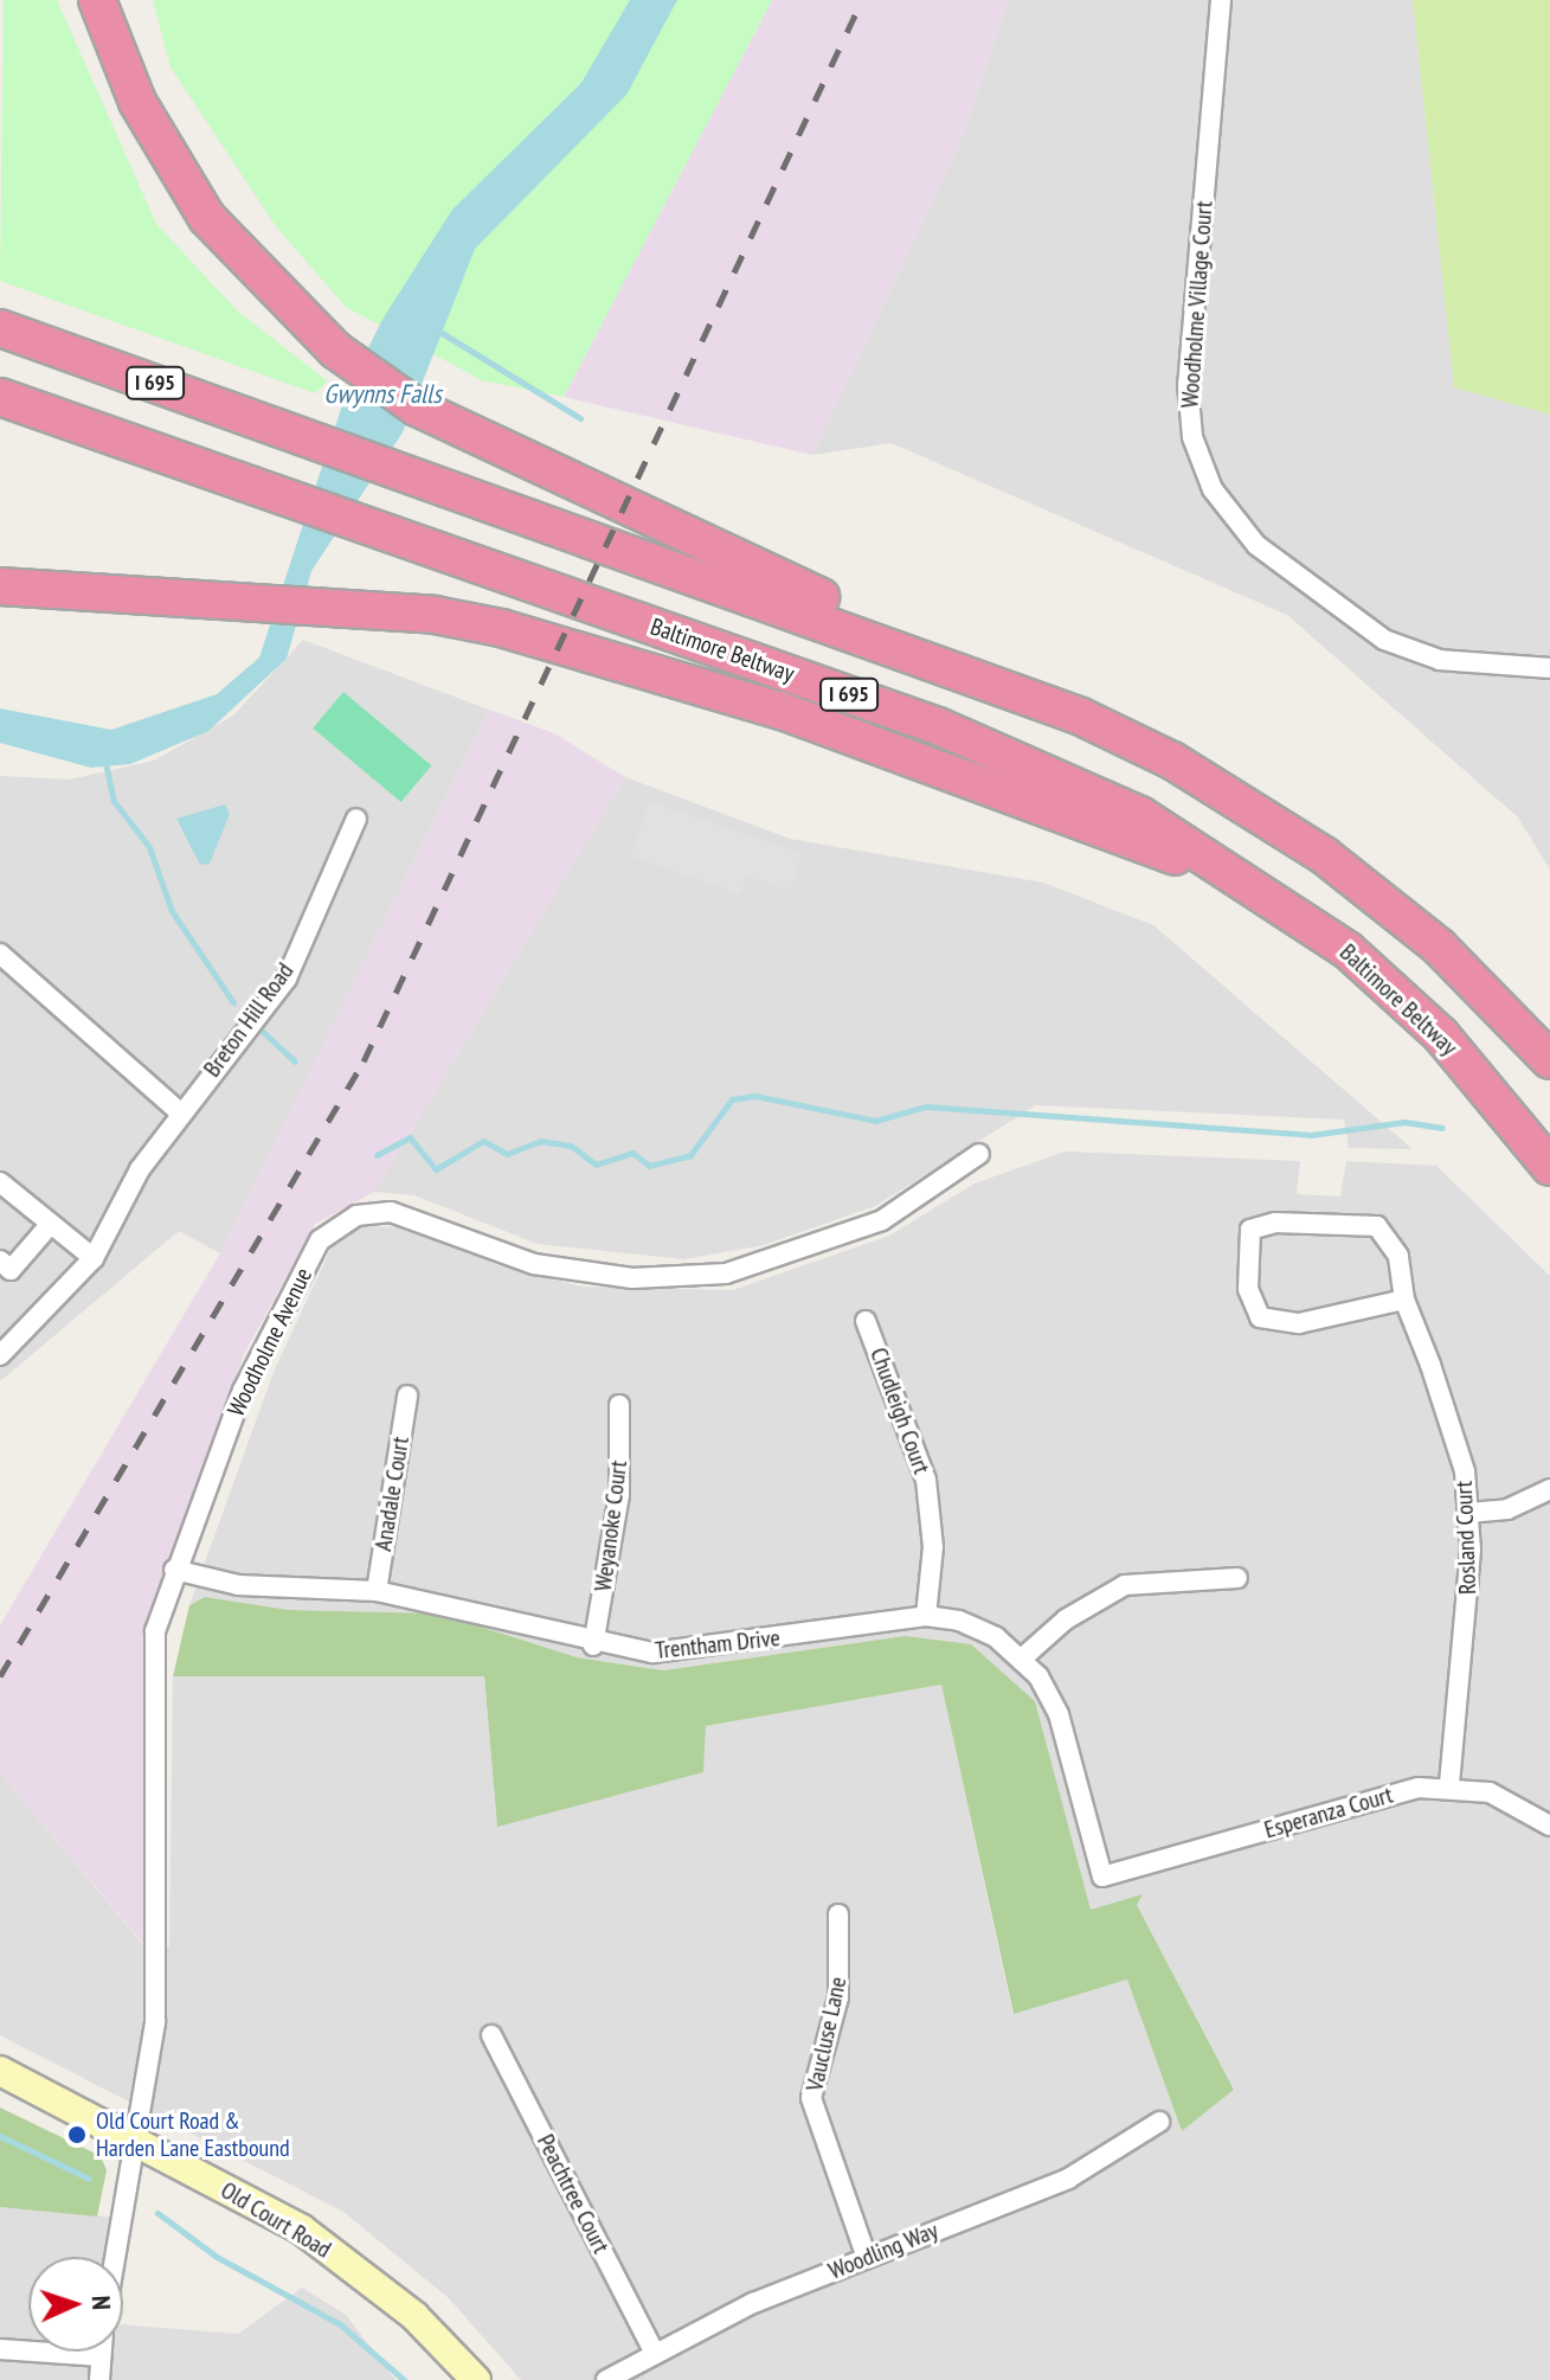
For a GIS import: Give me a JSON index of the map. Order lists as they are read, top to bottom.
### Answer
{
  "streets": {
    "highway": ["I 695", "Baltimore Beltway"],
    "main road": ["Old Court Road"],
    "street": [
      "Woodholme Village Court",
      "Breton Hill Road",
      "Woodholme Avenue",
      "Chudleigh Court",
      "Anadale Court",
      "Weyanoke Court",
      "Rosland Court",
      "Trentham Drive",
      "Esperanza Court",
      "Vaucluse Lane",
      "Peachtree Court",
      "Woodling Way"
    ]
  },
  "crossings": [
    ["Woodholme Avenue", "Trentham Drive"],
    ["Woodholme Avenue", "Old Court Road"],
    ["Chudleigh Court", "Trentham Drive"],
    ["Anadale Court", "Trentham Drive"],
    ["Weyanoke Court", "Trentham Drive"],
    ["Rosland Court", "Esperanza Court"],
    ["Trentham Drive", "Esperanza Court"],
    ["Vaucluse Lane", "Woodling Way"],
    ["Peachtree Court", "Woodling Way"]
  ],
  "water": ["Gwynns Falls"],
  "places": ["Old Court Road & Harden Lane Eastbound"],
  "north": "right"
}
